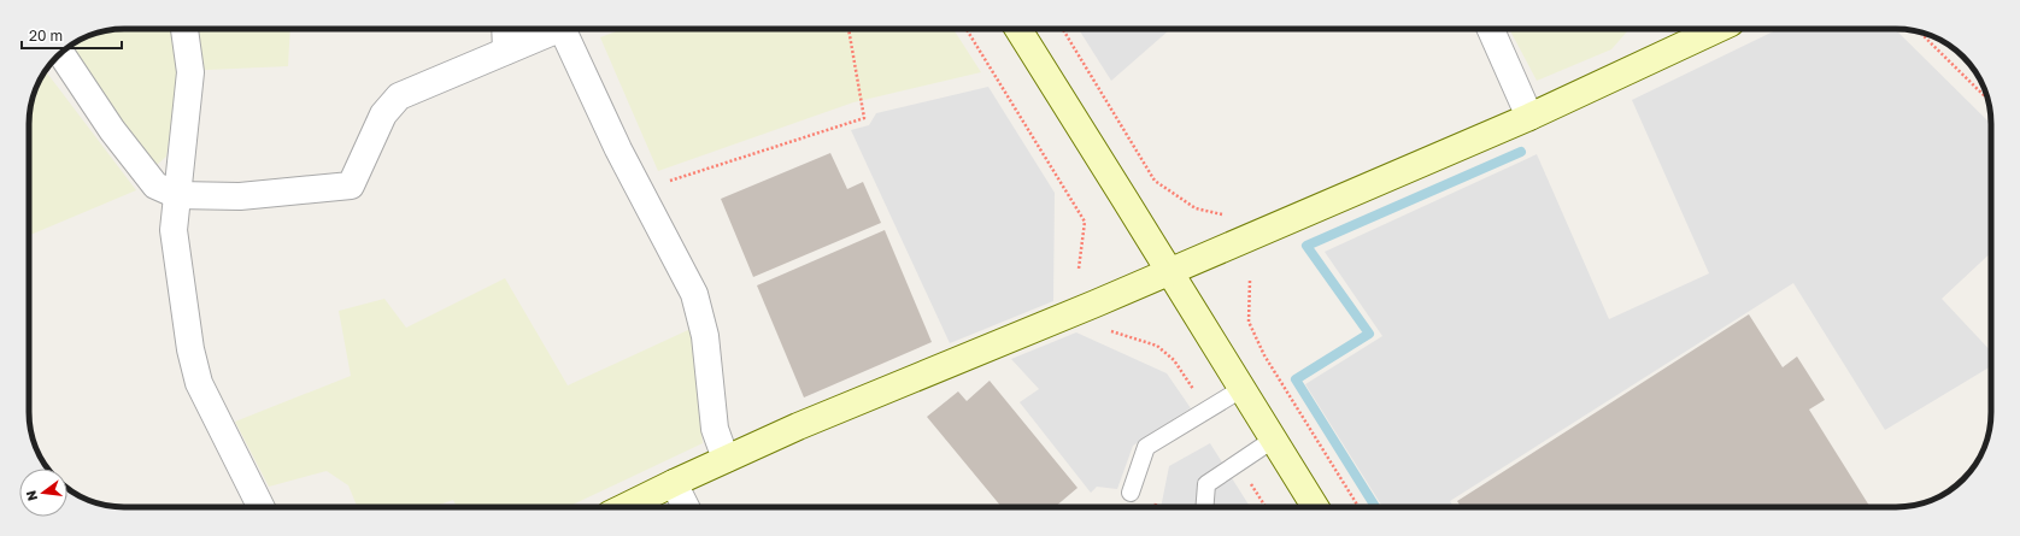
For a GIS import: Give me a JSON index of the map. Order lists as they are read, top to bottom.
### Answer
{
  "scale_bar": "20 m",
  "north": "left"
}
